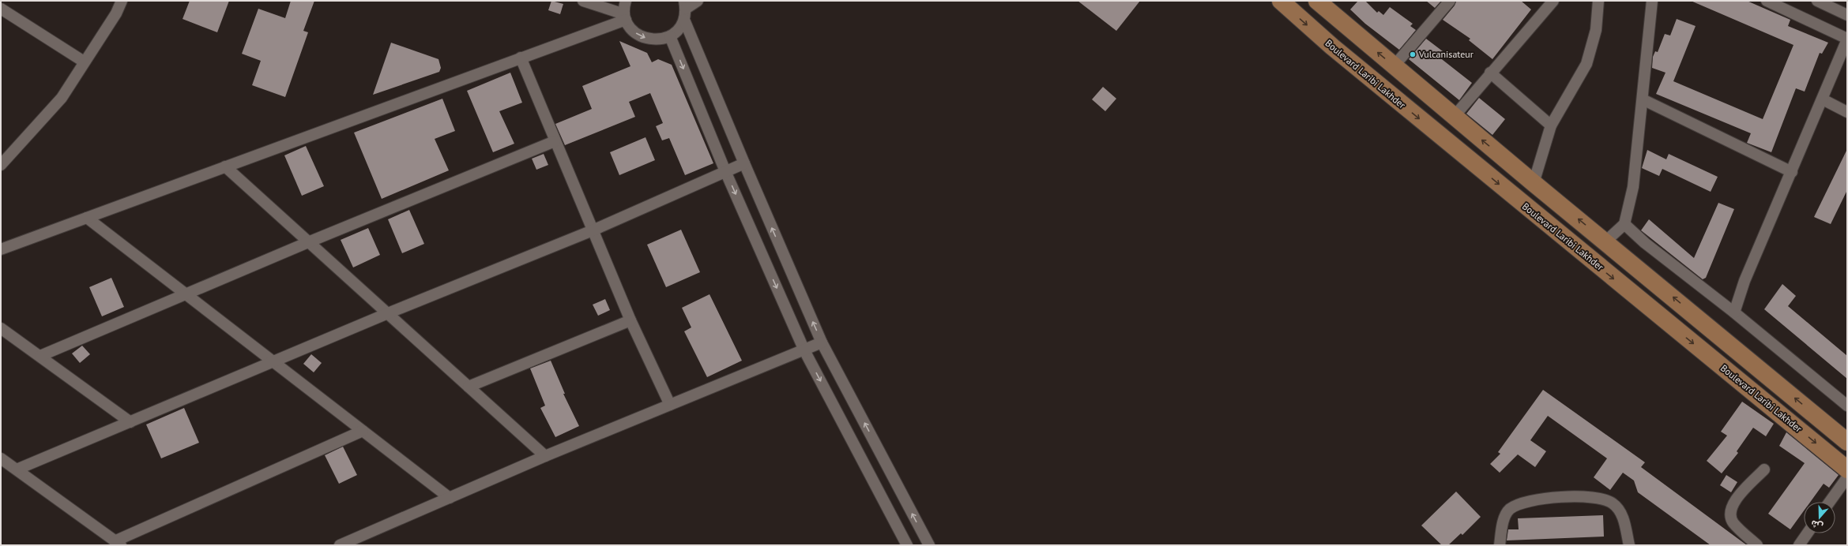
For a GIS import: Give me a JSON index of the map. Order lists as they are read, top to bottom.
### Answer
{
  "streets": {
    "main road": ["Boulevard Laribi Lakhder"]
  },
  "places": ["Vulcanisateur"],
  "north": "bottom"
}
